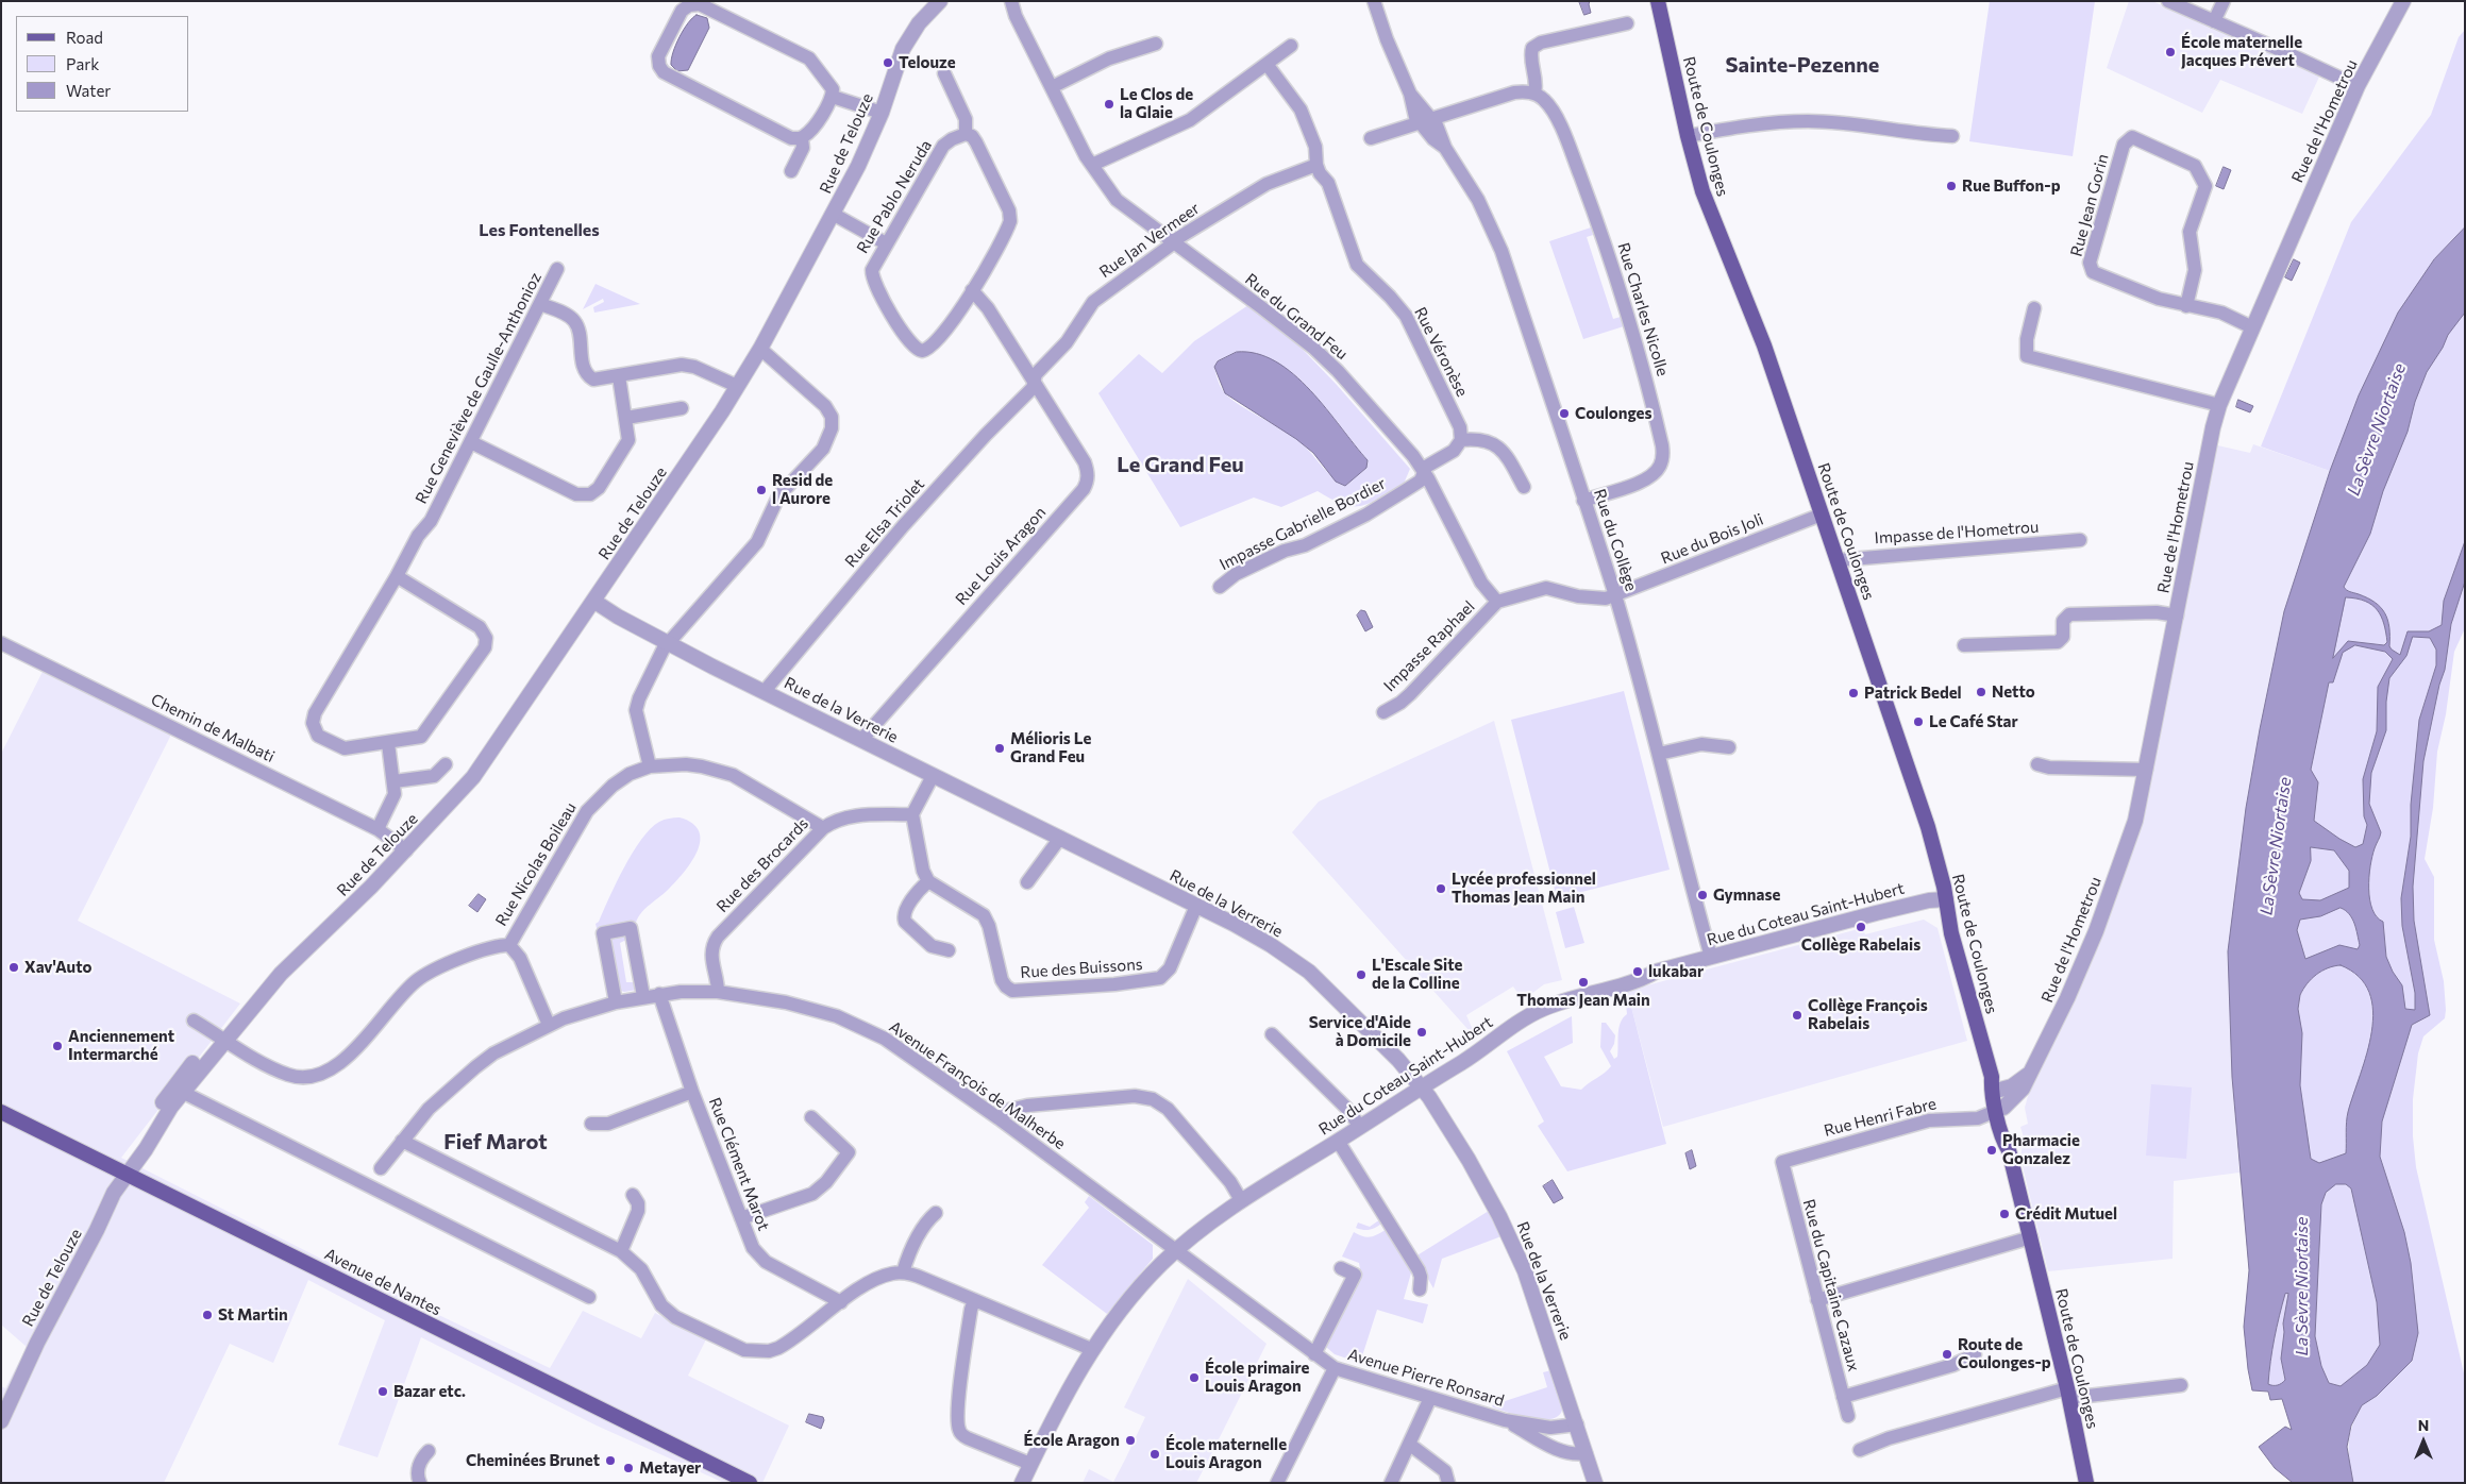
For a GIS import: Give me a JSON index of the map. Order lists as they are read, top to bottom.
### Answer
{
  "streets": {
    "main road": ["Route de Coulonges", "Avenue de Nantes"],
    "street": [
      "Rue de l'Hometrou",
      "Rue de Telouze",
      "Rue Pablo Neruda",
      "Rue Jean Gorin",
      "Rue Jan Vermeer",
      "Rue Charles Nicolle",
      "Rue du Grand Feu",
      "Rue Véronèse",
      "Rue Geneviève de Gaulle-Anthonioz",
      "Rue Elsa Triolet",
      "Impasse Gabrielle Bordier",
      "Impasse de l'Hometrou",
      "Rue du Bois Joli",
      "Rue du Collège",
      "Rue Louis Aragon",
      "Impasse Raphael",
      "Rue de la Verrerie",
      "Chemin de Malbati",
      "Rue Nicolas Boileau",
      "Rue des Brocards",
      "Rue du Coteau Saint-Hubert",
      "Rue des Buissons",
      "Avenue François de Malherbe",
      "Rue Henri Fabre",
      "Rue Clément Marot",
      "Rue du Capitaine Cazaux",
      "Avenue Pierre Ronsard"
    ]
  },
  "crossings": [
    ["Rue de l'Hometrou", "Route de Coulonges"],
    ["Rue de l'Hometrou", "Rue Jean Gorin"],
    ["Rue de l'Hometrou", "Rue Henri Fabre"],
    ["Route de Coulonges", "Impasse de l'Hometrou"],
    ["Route de Coulonges", "Rue du Bois Joli"],
    ["Route de Coulonges", "Rue du Coteau Saint-Hubert"],
    ["Route de Coulonges", "Rue Henri Fabre"],
    ["Rue de Telouze", "Rue de la Verrerie"],
    ["Rue de Telouze", "Chemin de Malbati"],
    ["Rue de Telouze", "Rue Nicolas Boileau"],
    ["Rue de Telouze", "Avenue de Nantes"],
    ["Rue Jan Vermeer", "Rue du Grand Feu"],
    ["Rue Jan Vermeer", "Rue Véronèse"],
    ["Rue Jan Vermeer", "Rue Elsa Triolet"],
    ["Rue Jan Vermeer", "Rue Louis Aragon"],
    ["Rue Charles Nicolle", "Rue du Collège"],
    ["Rue du Grand Feu", "Impasse Gabrielle Bordier"],
    ["Rue du Grand Feu", "Impasse Raphael"],
    ["Rue Elsa Triolet", "Rue Louis Aragon"],
    ["Rue Elsa Triolet", "Rue de la Verrerie"],
    ["Rue du Bois Joli", "Rue du Collège"],
    ["Rue du Collège", "Rue du Coteau Saint-Hubert"],
    ["Rue Louis Aragon", "Rue de la Verrerie"],
    ["Rue de la Verrerie", "Rue du Coteau Saint-Hubert"],
    ["Rue de la Verrerie", "Rue des Buissons"],
    ["Rue de la Verrerie", "Avenue Pierre Ronsard"],
    ["Rue Nicolas Boileau", "Rue des Brocards"],
    ["Rue Nicolas Boileau", "Avenue François de Malherbe"],
    ["Rue des Brocards", "Avenue François de Malherbe"],
    ["Rue du Coteau Saint-Hubert", "Avenue François de Malherbe"],
    ["Rue du Coteau Saint-Hubert", "Avenue Pierre Ronsard"],
    ["Avenue François de Malherbe", "Rue Clément Marot"],
    ["Avenue François de Malherbe", "Avenue Pierre Ronsard"],
    ["Rue Henri Fabre", "Rue du Capitaine Cazaux"]
  ],
  "districts": [
    "Sainte-Pezenne",
    "Les Fontenelles",
    "Le Grand Feu",
    "Fief Marot"
  ],
  "water": ["La Sèvre Niortaise"],
  "places": [
    "École maternelle Jacques Prévert",
    "Telouze",
    "Le Clos de la Glaie",
    "Rue Buffon-p",
    "Coulonges",
    "Resid de l Aurore",
    "Netto",
    "Patrick Bedel",
    "Le Café Star",
    "Mélioris Le Grand Feu",
    "Lycée professionnel Thomas Jean Main",
    "Gymnase",
    "Collège Rabelais",
    "Xav'Auto",
    "lukabar",
    "L'Escale Site de la Colline",
    "Thomas Jean Main",
    "Collège François Rabelais",
    "Service d'Aide à Domicile",
    "Anciennement Intermarché",
    "Pharmacie Gonzalez",
    "Crédit Mutuel",
    "St Martin",
    "Route de Coulonges-p",
    "École primaire Louis Aragon",
    "Bazar etc.",
    "École Aragon",
    "École maternelle Louis Aragon",
    "Cheminées Brunet",
    "Metayer"
  ],
  "legend": ["Road", "Park", "Water"],
  "north": "top"
}
